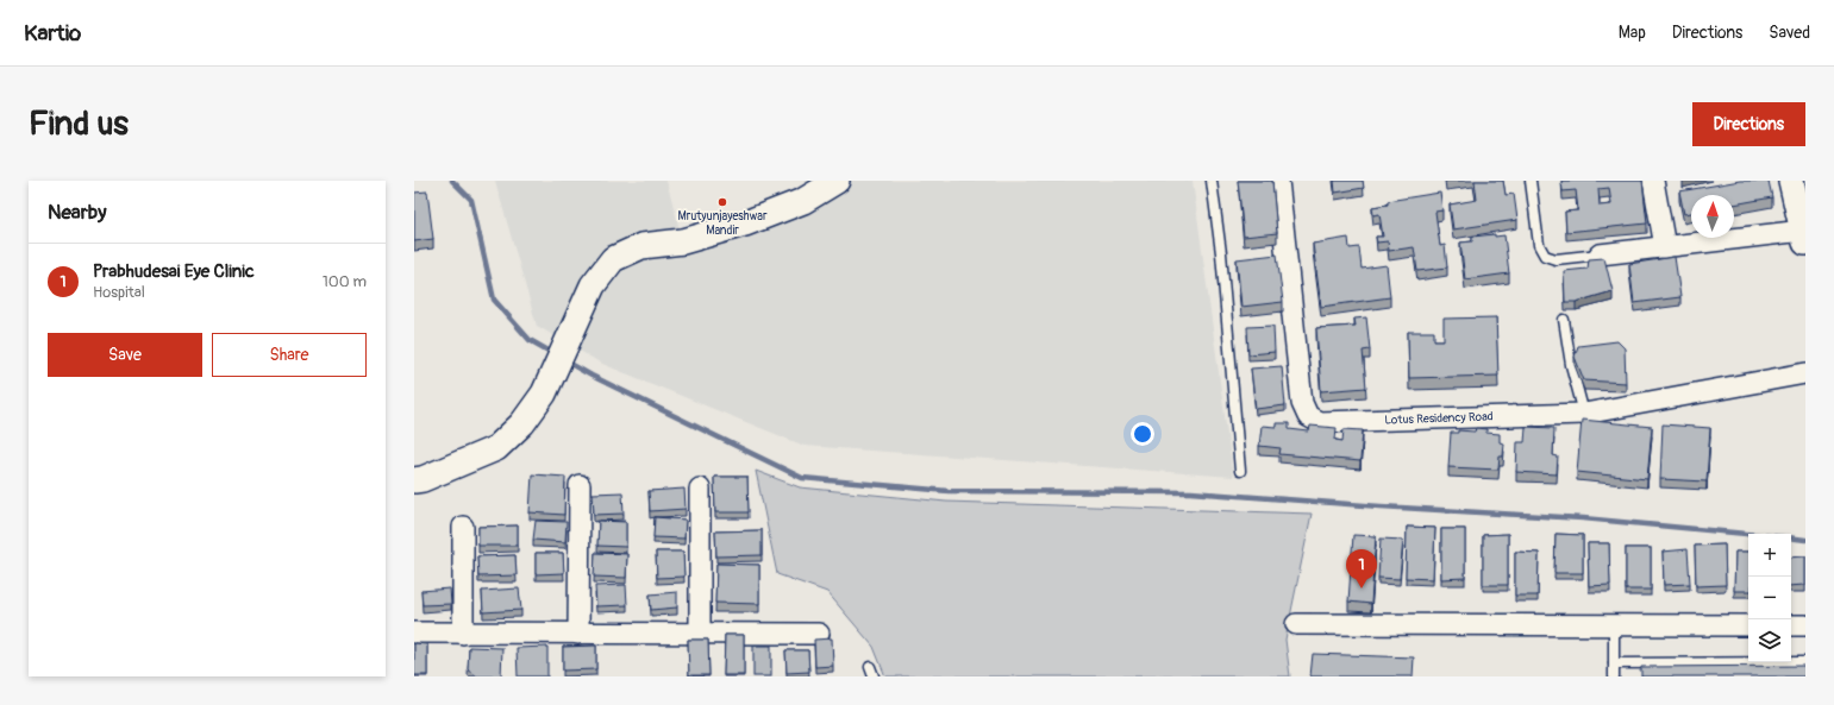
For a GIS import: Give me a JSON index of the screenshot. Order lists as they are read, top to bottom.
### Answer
{
  "streets": {
    "street": ["Lotus Residency Road"]
  },
  "places": ["Mrutyunjayeshwar Mandir"],
  "north": "top",
  "page": {
    "header": "Kartio",
    "nav": ["Map", "Directions", "Saved"],
    "buttons": [
      "Directions",
      ["Save", "Share"]
    ],
    "title": "Find us",
    "heading": "Nearby",
    "list": [
      {
        "mark": "1",
        "name": "Prabhudesai Eye Clinic",
        "note": "Hospital",
        "value": "100 m"
      }
    ],
    "map_buttons": ["+", "−"],
    "pins": "1"
  }
}
